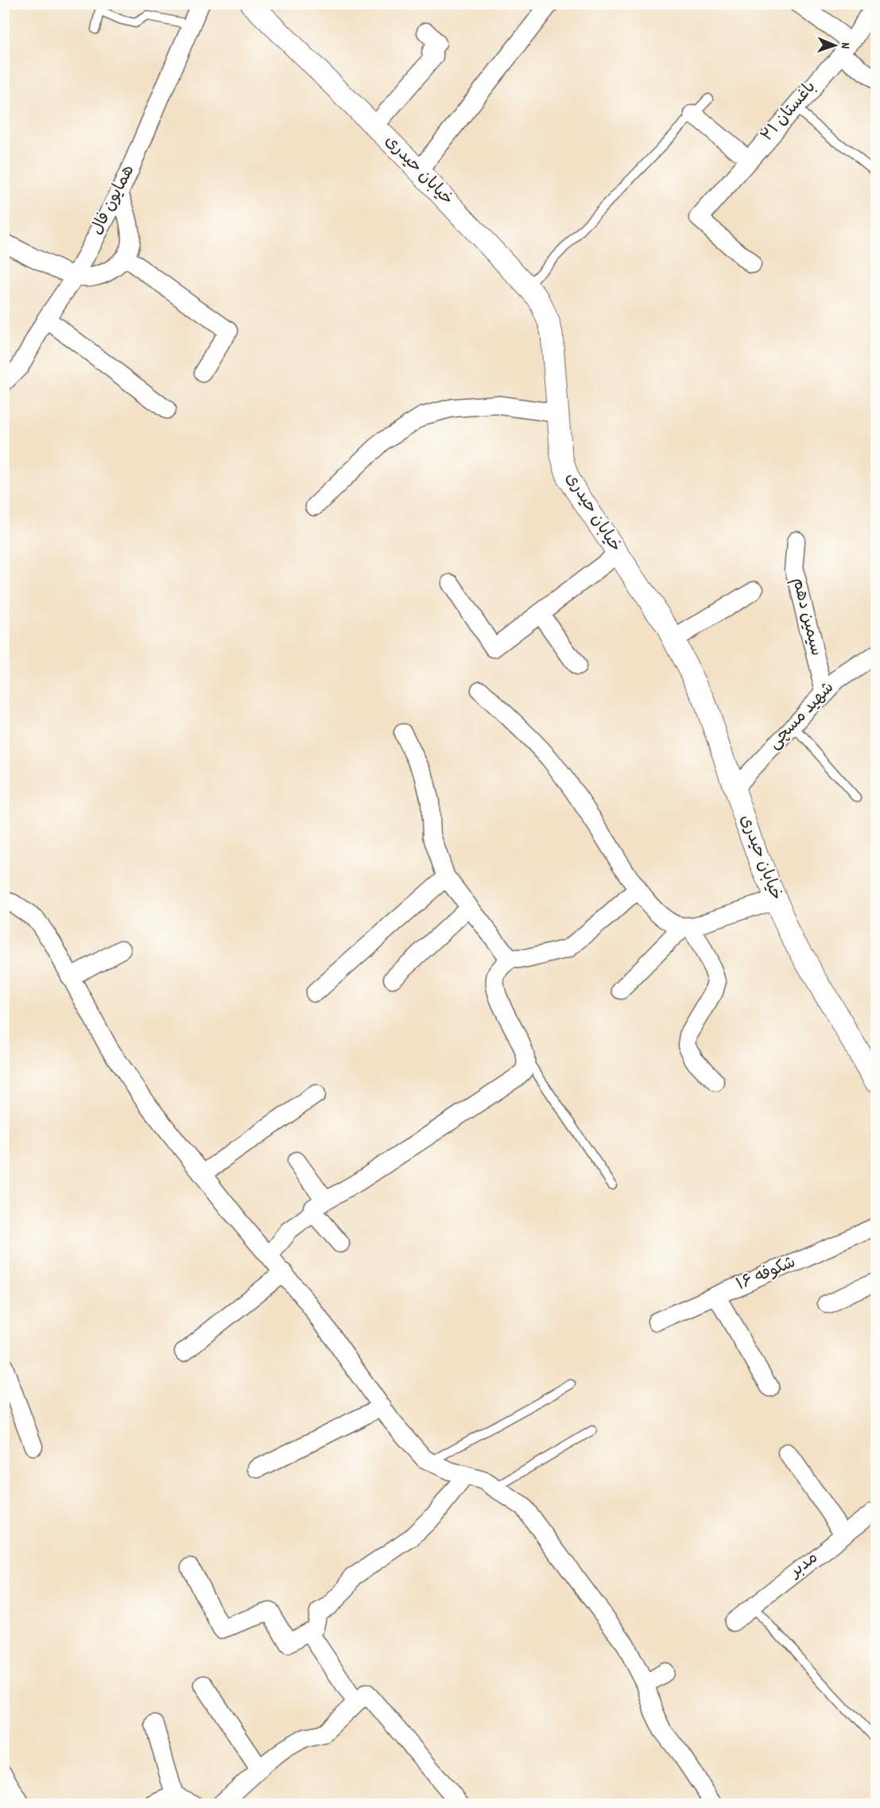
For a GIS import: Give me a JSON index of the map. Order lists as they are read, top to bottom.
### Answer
{
  "streets": {
    "street": [
      "باغستان ۲۱",
      "خیابان حیدری",
      "همایون فال",
      "سیمین دهم",
      "شهید مسچی",
      "شکوفه ۱۶",
      "مدبر"
    ]
  },
  "crossings": [
    ["خیابان حیدری", "شهید مسچی"],
    ["سیمین دهم", "شهید مسچی"]
  ],
  "north": "right"
}
